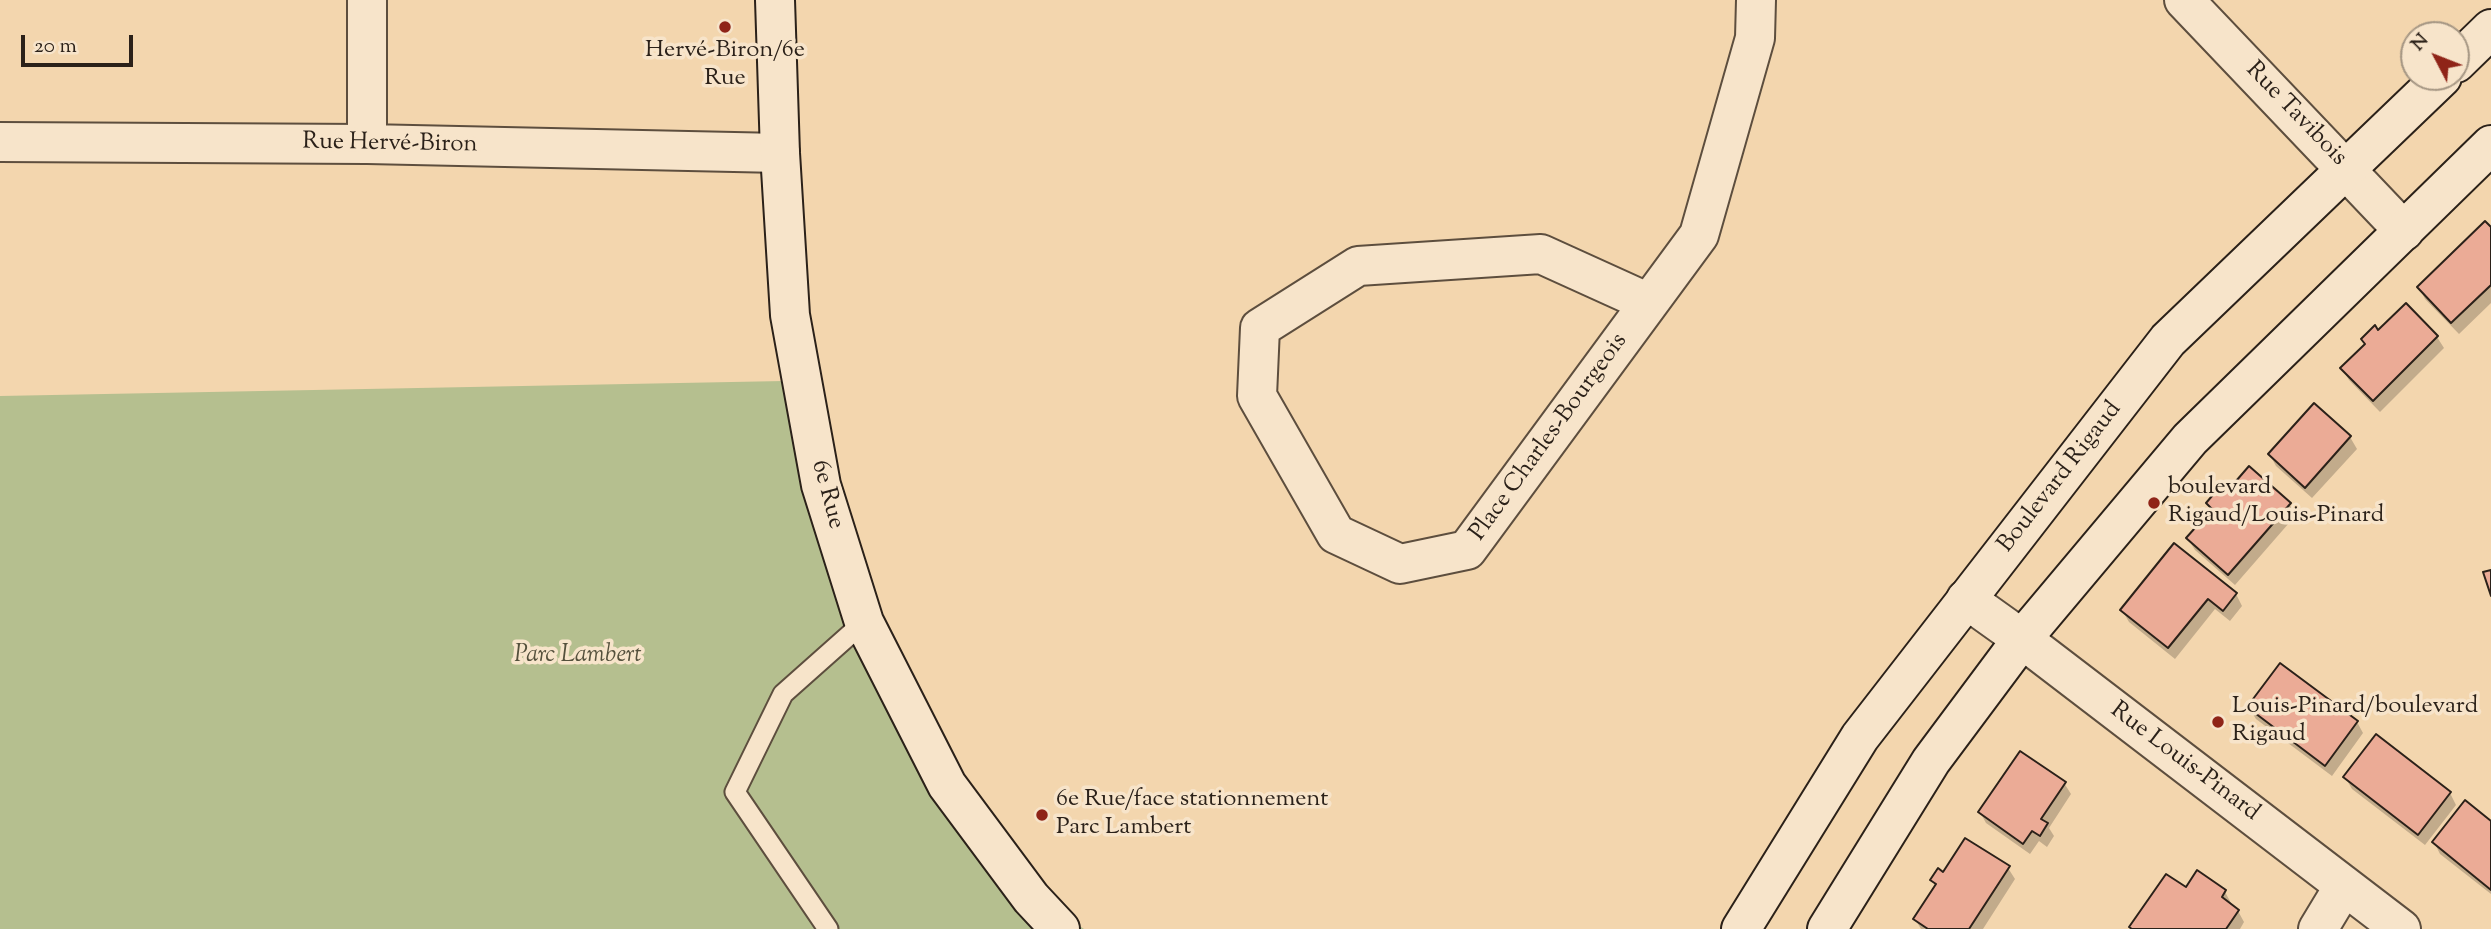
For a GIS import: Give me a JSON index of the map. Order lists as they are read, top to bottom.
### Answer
{
  "streets": {
    "street": [
      "Rue Tavibois",
      "Rue Hervé-Biron",
      "Place Charles-Bourgeois",
      "Boulevard Rigaud",
      "6e Rue",
      "Rue Louis-Pinard"
    ]
  },
  "crossings": [
    ["Rue Tavibois", "Boulevard Rigaud"],
    ["Rue Hervé-Biron", "6e Rue"],
    ["Boulevard Rigaud", "Rue Louis-Pinard"]
  ],
  "parks": ["Parc Lambert"],
  "places": [
    "Hervé-Biron/6e Rue",
    "boulevard Rigaud/Louis-Pinard",
    "Louis-Pinard/boulevard Rigaud",
    "6e Rue/face stationnement Parc Lambert"
  ],
  "scale_bar": "20 m",
  "north": "top left"
}
